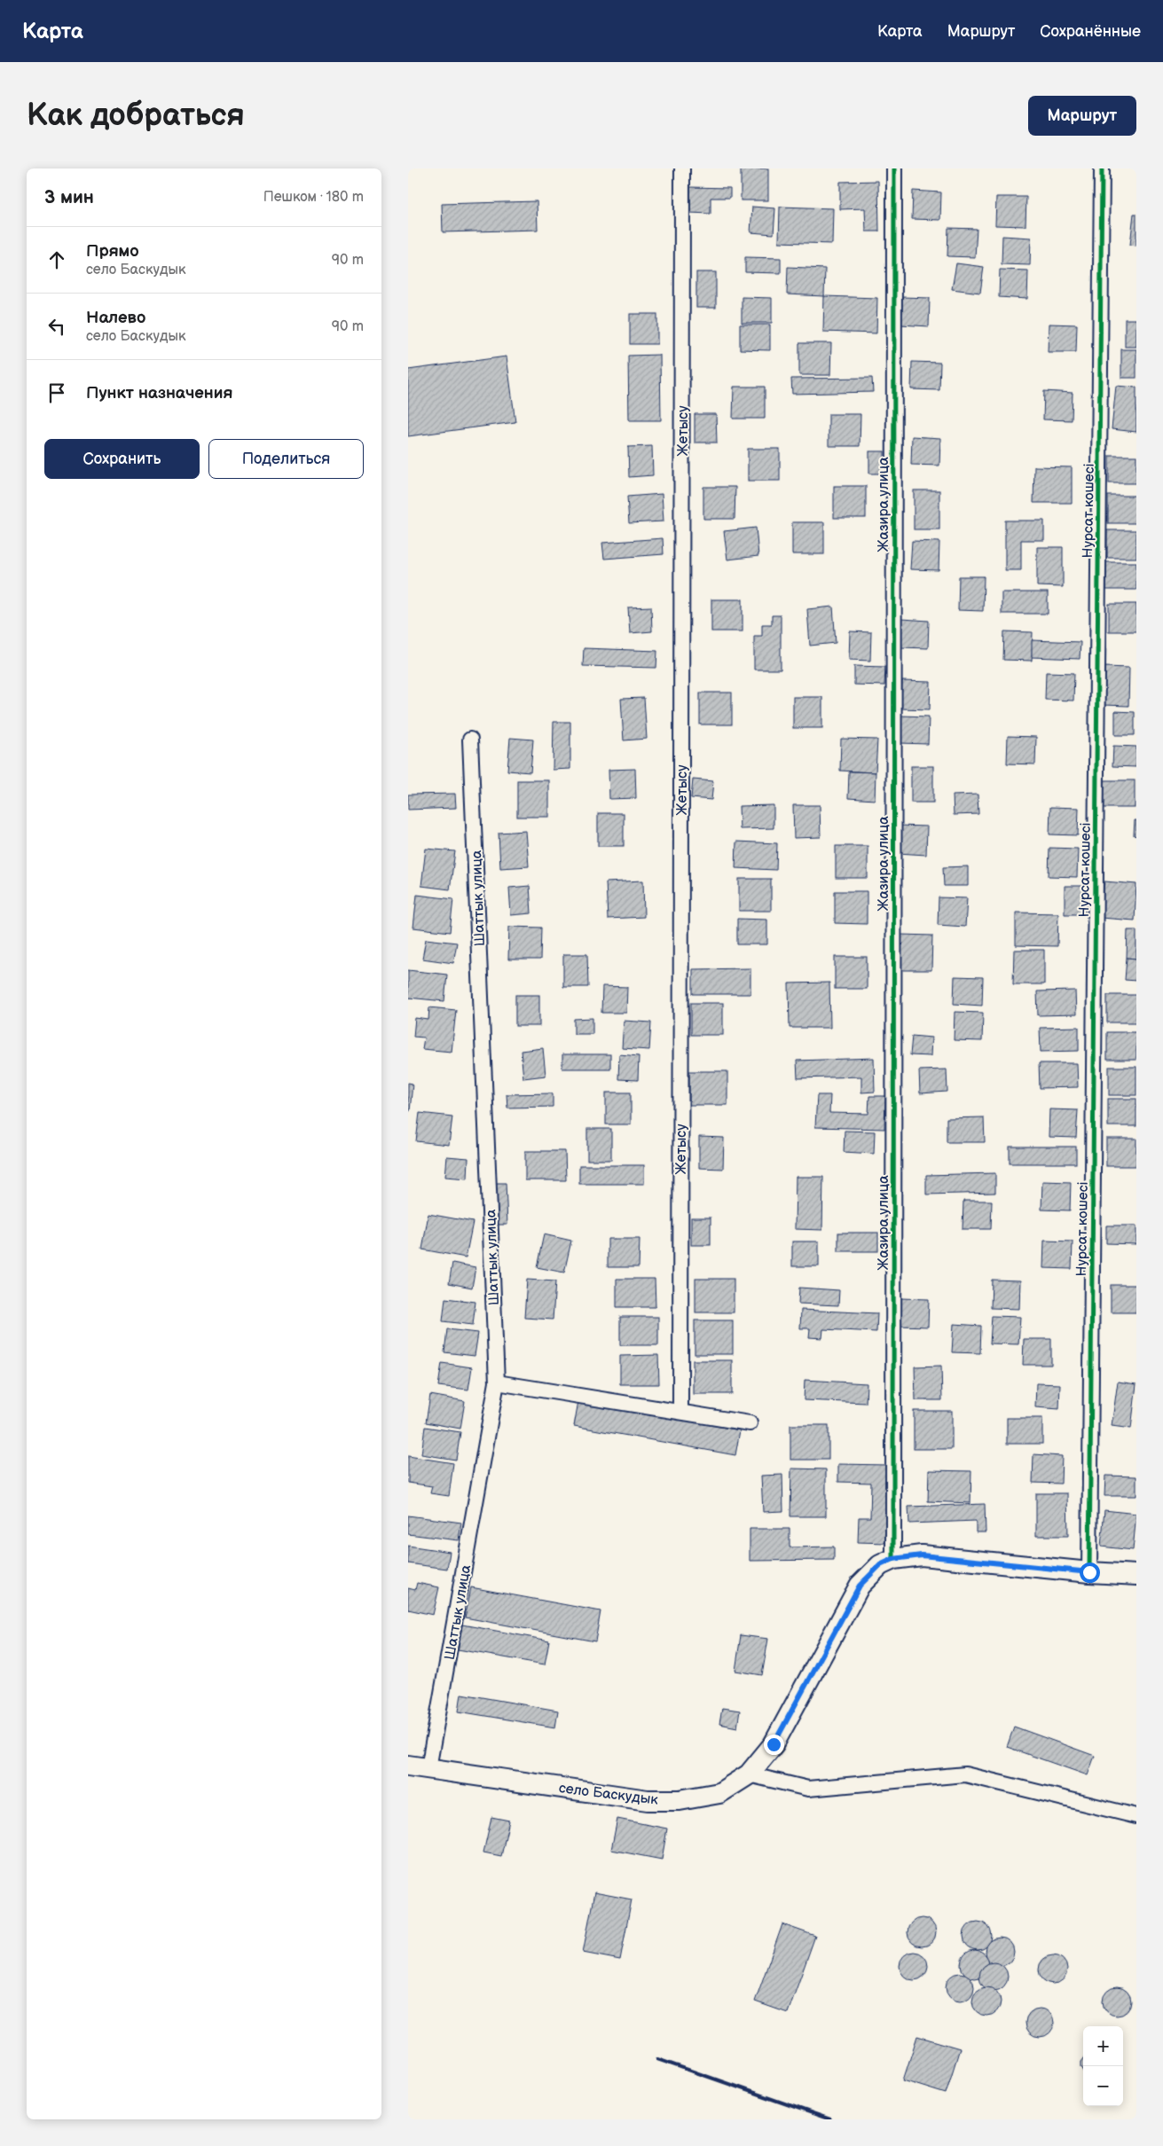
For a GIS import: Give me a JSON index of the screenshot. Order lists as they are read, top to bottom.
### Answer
{
  "streets": {
    "street": [
      "Жетысу",
      "Жазира улица",
      "Нурсат кошесi",
      "Шаттык улица",
      "село Баскудык"
    ]
  },
  "crossings": [
    ["Жазира улица", "село Баскудык"],
    ["Нурсат кошесi", "село Баскудык"],
    ["Шаттык улица", "село Баскудык"]
  ],
  "page": {
    "header": "Карта",
    "nav": ["Карта", "Маршрут", "Сохранённые"],
    "buttons": [
      "Маршрут",
      ["Сохранить", "Поделиться"]
    ],
    "title": "Как добраться",
    "heading": ["3 мин", "Пешком · 180 m"],
    "list": [
      ["Прямо", "село Баскудык", "90 m"],
      ["Налево", "село Баскудык", "90 m"],
      "Пункт назначения"
    ],
    "map_buttons": ["+", "−"]
  }
}
